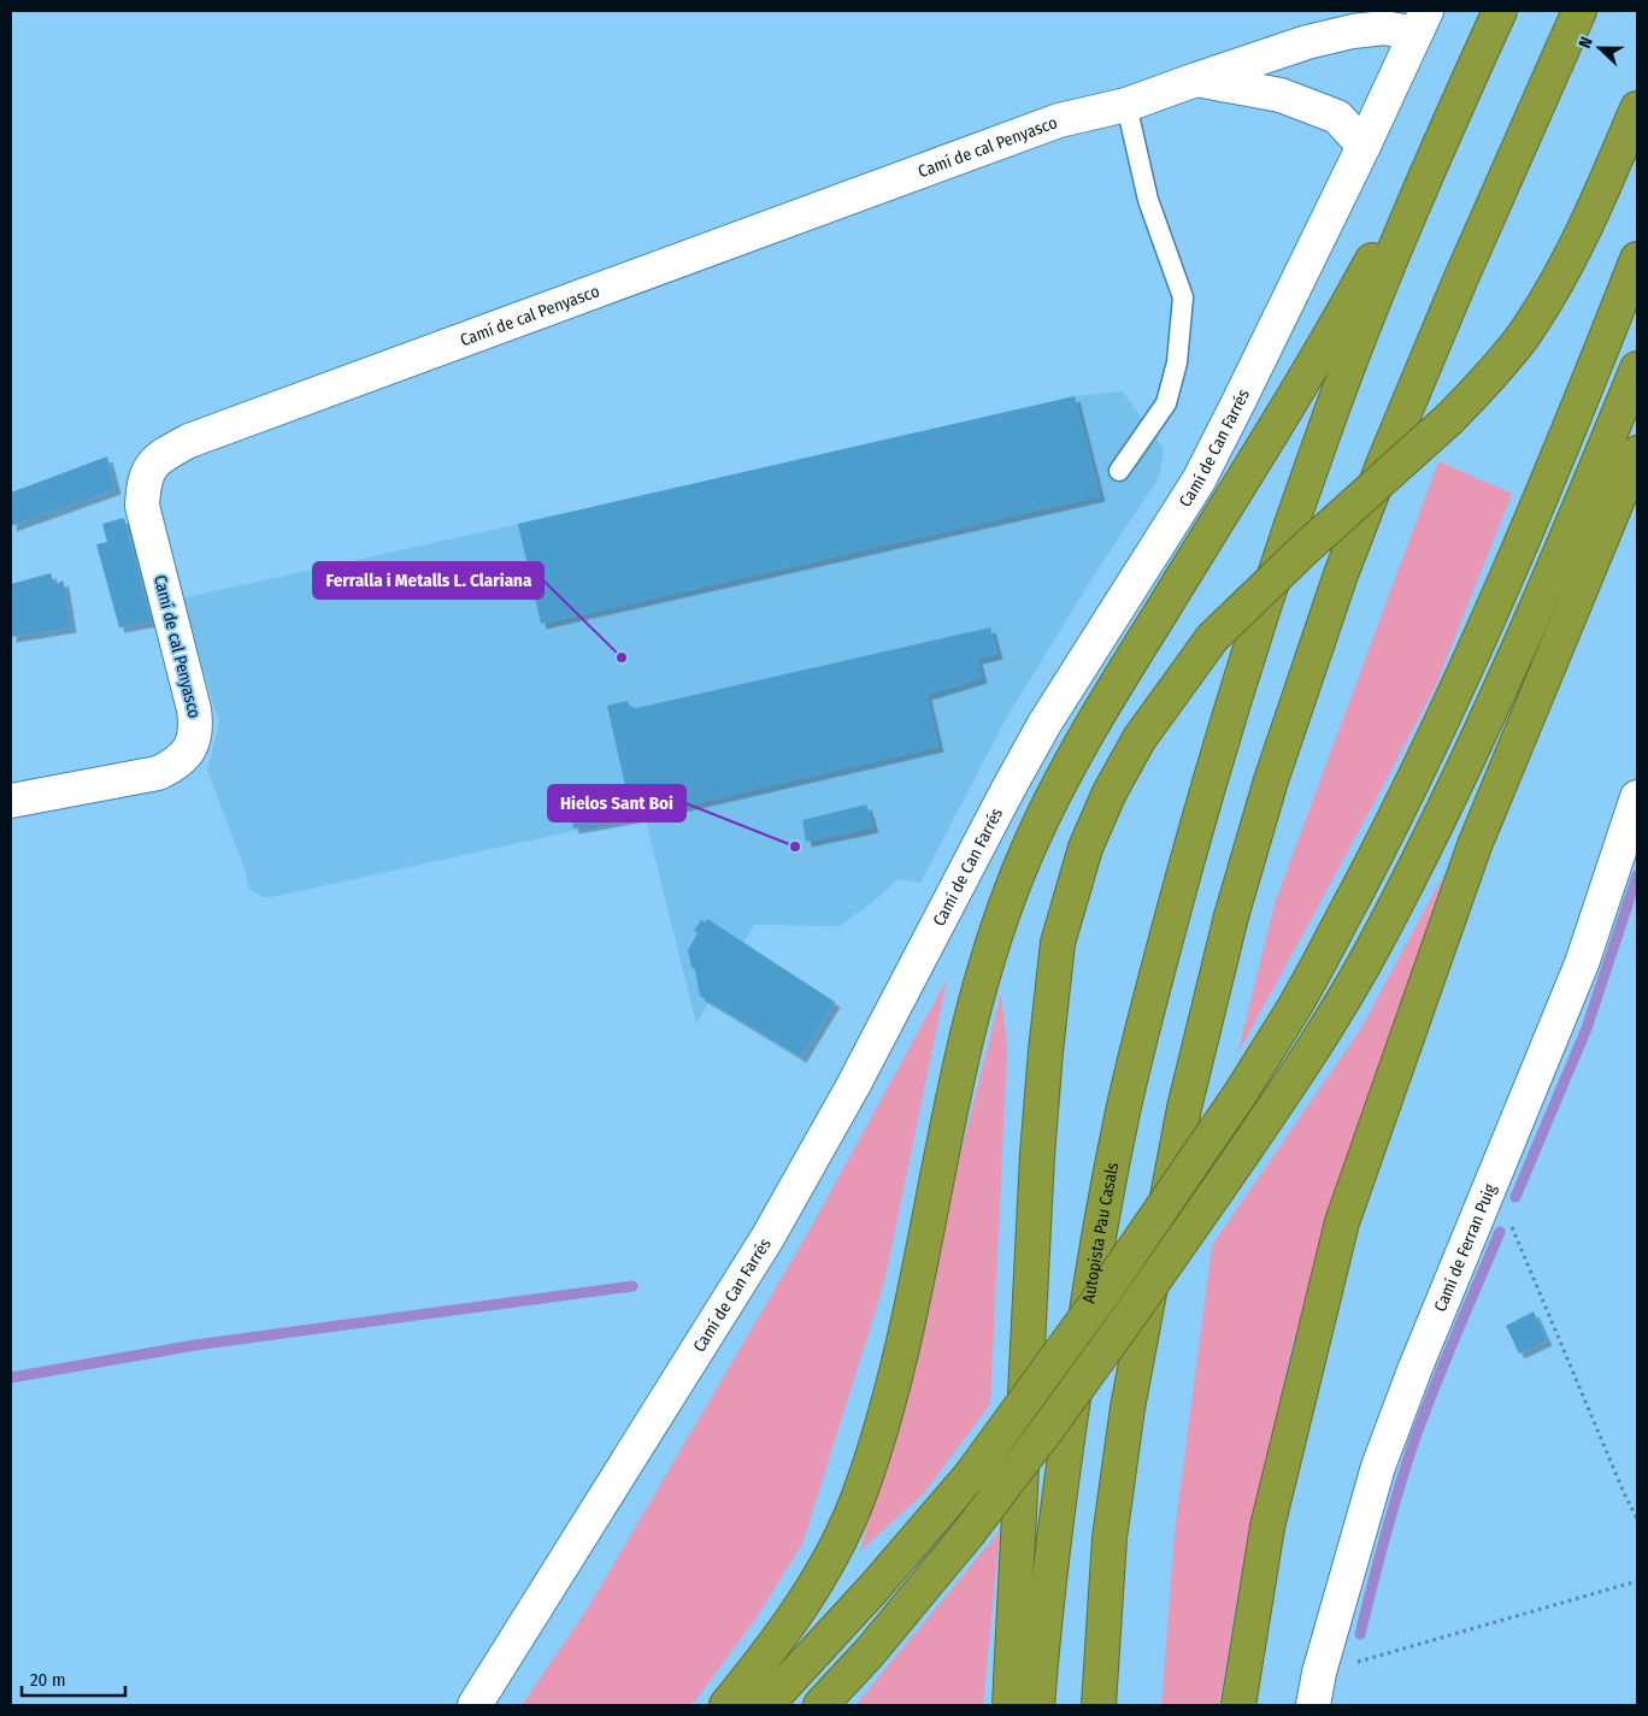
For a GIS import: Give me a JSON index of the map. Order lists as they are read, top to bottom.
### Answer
{
  "streets": {
    "highway": ["Autopista Pau Casals"],
    "street": ["Camí de cal Penyasco", "Camí de Can Farrés", "Camí de Ferran Puig"]
  },
  "crossings": [
    ["Camí de cal Penyasco", "Camí de Can Farrés"]
  ],
  "places": ["Ferralla i Metalls L. Clariana", "Hielos Sant Boi"],
  "scale_bar": "20 m",
  "north": "left"
}
